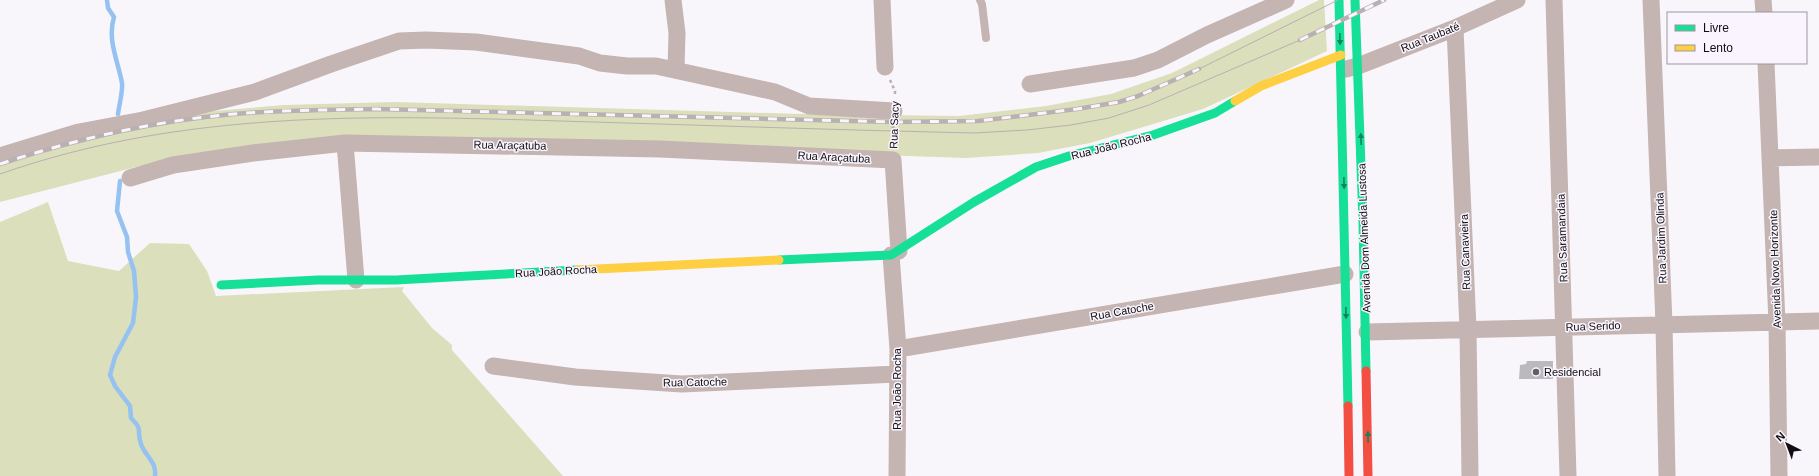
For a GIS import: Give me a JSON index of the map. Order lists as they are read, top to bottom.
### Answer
{
  "streets": {
    "street": [
      "Rua Taubaté",
      "Rua Sacy",
      "Rua Araçatuba",
      "Rua João Rocha",
      "Avenida Dom Almeida Lustosa",
      "Rua Saramandaia",
      "Rua Jardim Olinda",
      "Rua Canavieira",
      "Avenida Novo Horizonte",
      "Rua Catoche",
      "Rua Serido"
    ]
  },
  "crossings": [
    ["Rua Taubaté", "Rua João Rocha"],
    ["Rua Taubaté", "Avenida Dom Almeida Lustosa"],
    ["Rua Taubaté", "Rua Canavieira"],
    ["Rua Sacy", "Rua Araçatuba"],
    ["Rua Sacy", "Rua João Rocha"],
    ["Rua João Rocha", "Avenida Dom Almeida Lustosa"],
    ["Rua João Rocha", "Rua Catoche"],
    ["Avenida Dom Almeida Lustosa", "Rua Catoche"],
    ["Avenida Dom Almeida Lustosa", "Rua Serido"],
    ["Rua Saramandaia", "Rua Serido"],
    ["Rua Jardim Olinda", "Rua Serido"],
    ["Rua Canavieira", "Rua Serido"],
    ["Avenida Novo Horizonte", "Rua Serido"]
  ],
  "places": ["Residencial"],
  "legend": ["Livre", "Lento"],
  "north": "top left"
}
